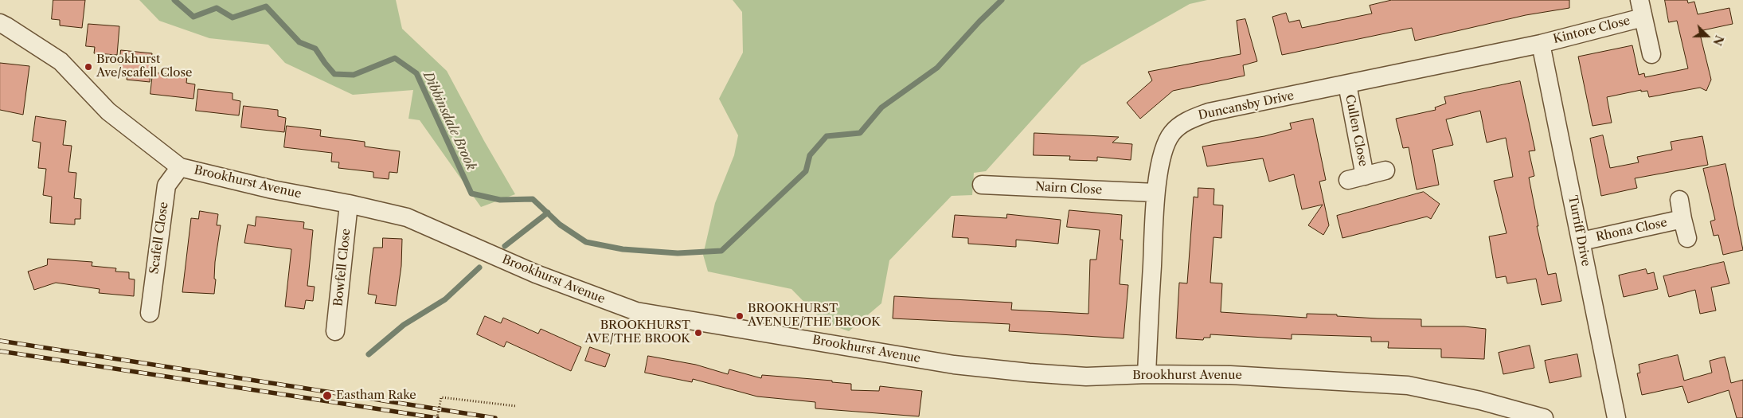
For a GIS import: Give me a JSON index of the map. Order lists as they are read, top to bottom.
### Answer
{
  "streets": {
    "street": [
      "Kintore Close",
      "Duncansby Drive",
      "Cullen Close",
      "Brookhurst Avenue",
      "Nairn Close",
      "Rhona Close",
      "Turriff Drive",
      "Scafell Close",
      "Bowfell Close"
    ]
  },
  "crossings": [
    ["Kintore Close", "Duncansby Drive"],
    ["Kintore Close", "Turriff Drive"],
    ["Duncansby Drive", "Cullen Close"],
    ["Duncansby Drive", "Brookhurst Avenue"],
    ["Duncansby Drive", "Nairn Close"],
    ["Duncansby Drive", "Turriff Drive"],
    ["Brookhurst Avenue", "Scafell Close"],
    ["Brookhurst Avenue", "Bowfell Close"],
    ["Rhona Close", "Turriff Drive"]
  ],
  "water": ["Dibbinsdale Brook"],
  "places": [
    "Brookhurst Ave/scafell Close",
    "BROOKHURST AVENUE/THE BROOK",
    "BROOKHURST AVE/THE BROOK",
    "Eastham Rake"
  ],
  "north": "right"
}
